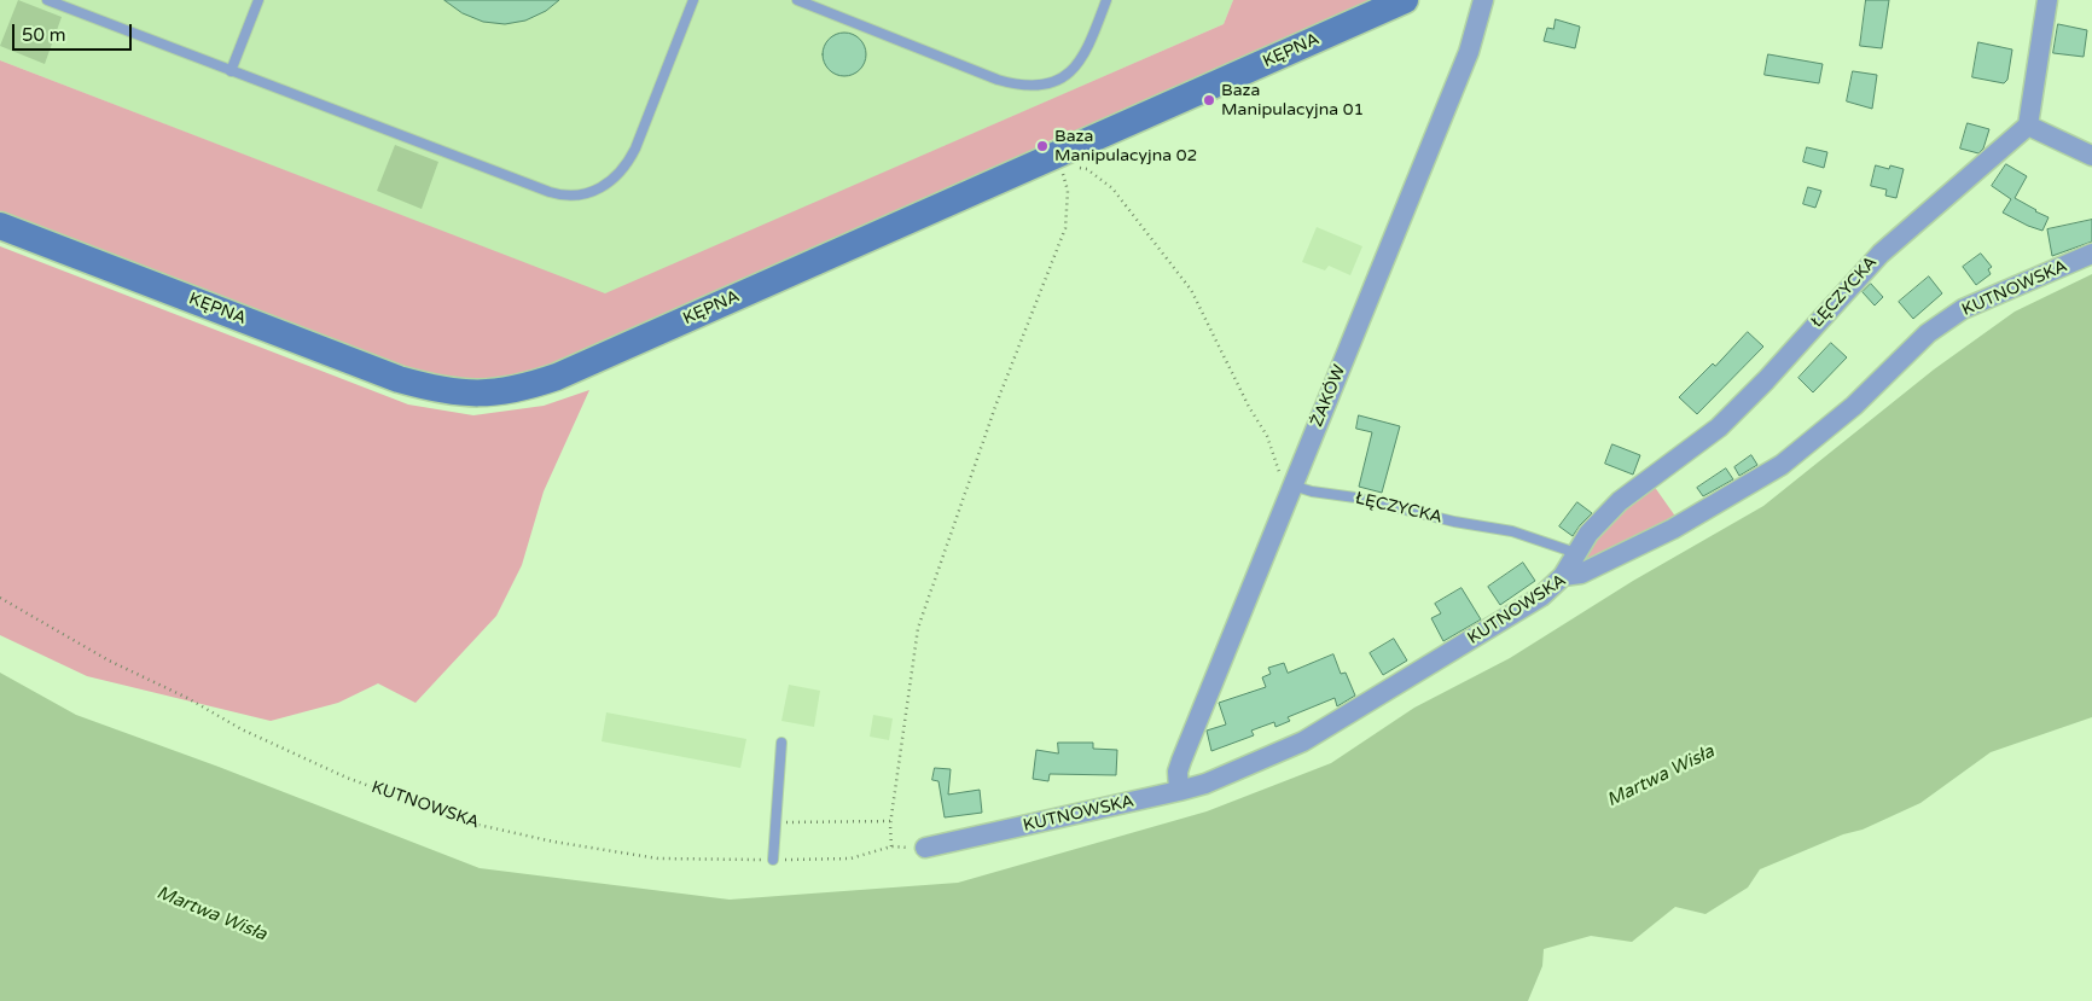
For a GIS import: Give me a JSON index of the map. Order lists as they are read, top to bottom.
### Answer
{
  "streets": {
    "street": [
      "KĘPNA",
      "KUTNOWSKA",
      "ŁĘCZYCKA",
      "ŻAKÓW"
    ]
  },
  "crossings": [
    ["KUTNOWSKA", "ŁĘCZYCKA"],
    ["KUTNOWSKA", "ŻAKÓW"],
    ["ŁĘCZYCKA", "ŻAKÓW"]
  ],
  "water": ["Martwa Wisła"],
  "places": ["Baza Manipulacyjna 01", "Baza Manipulacyjna 02"],
  "scale_bar": "50 m"
}
